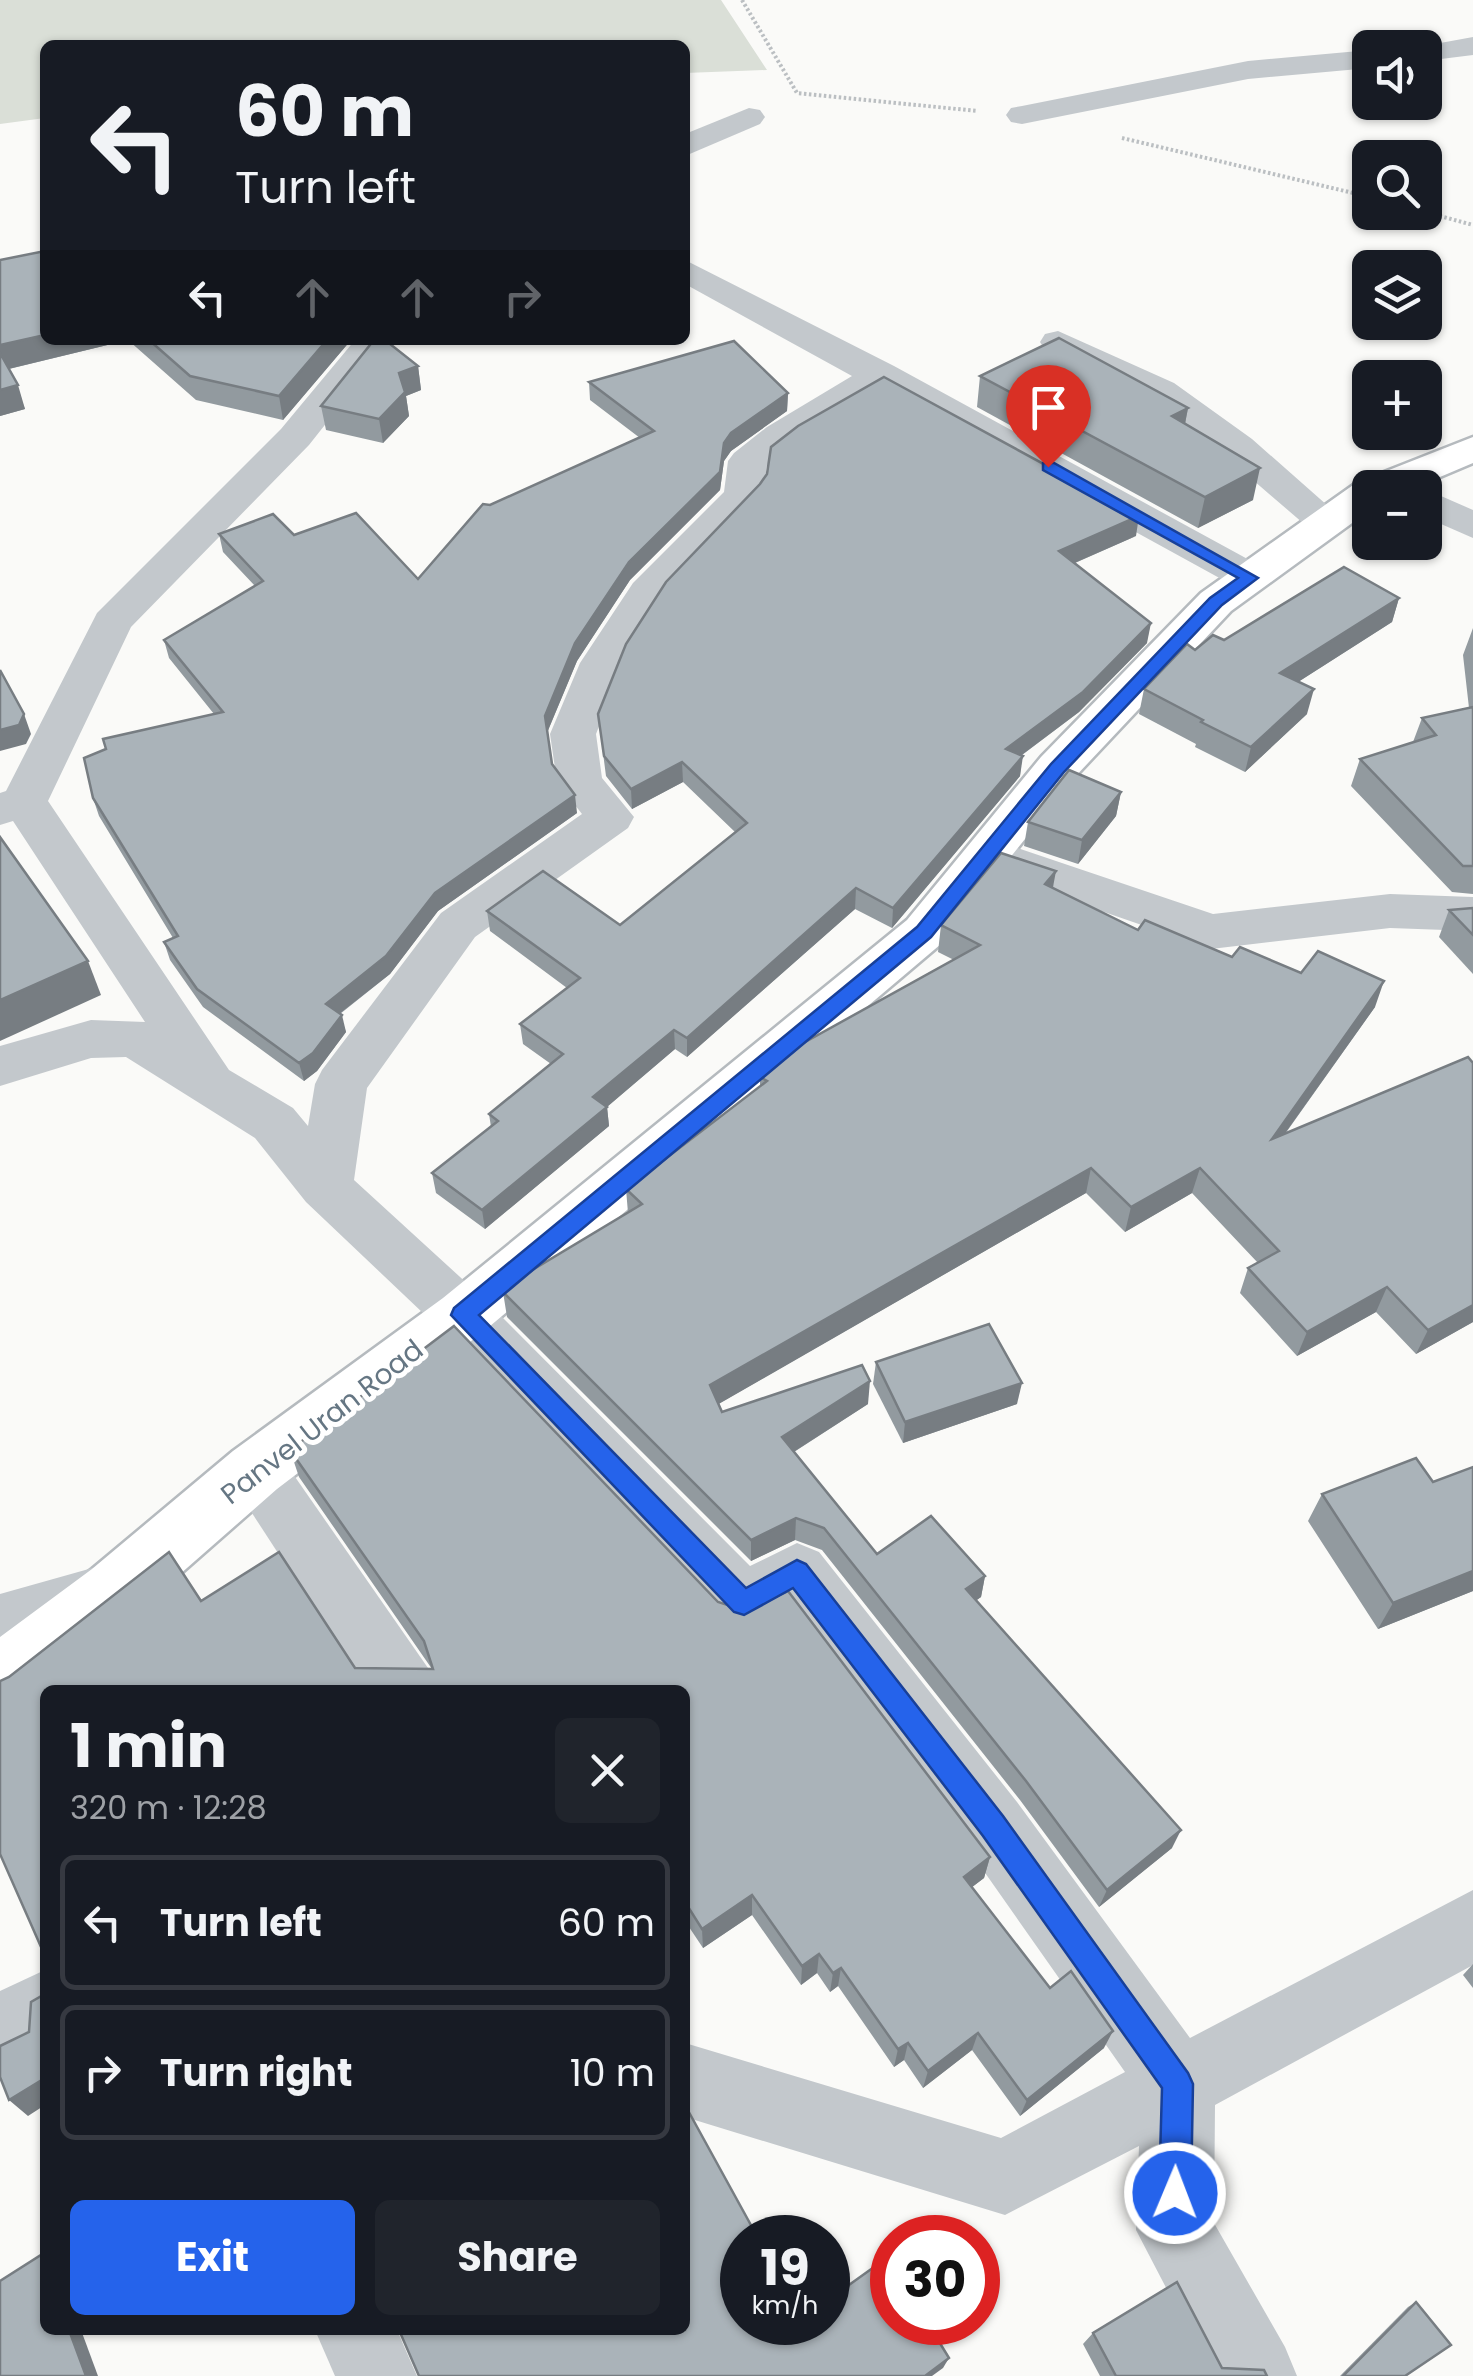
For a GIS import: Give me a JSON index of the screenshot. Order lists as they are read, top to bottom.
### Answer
{
  "streets": {
    "main road": ["Panvel Uran Road"]
  },
  "page": {
    "map_buttons": ["+", "−"],
    "turn": ["60 m", "Turn left"],
    "heading": ["1 min", "320 m · 12:28"],
    "list": [
      {
        "name": "Turn left",
        "value": "60 m"
      },
      {
        "name": "Turn right",
        "value": "10 m"
      }
    ],
    "buttons": ["Exit", "Share"],
    "speed": "19 km/h",
    "limit": "30"
  }
}
